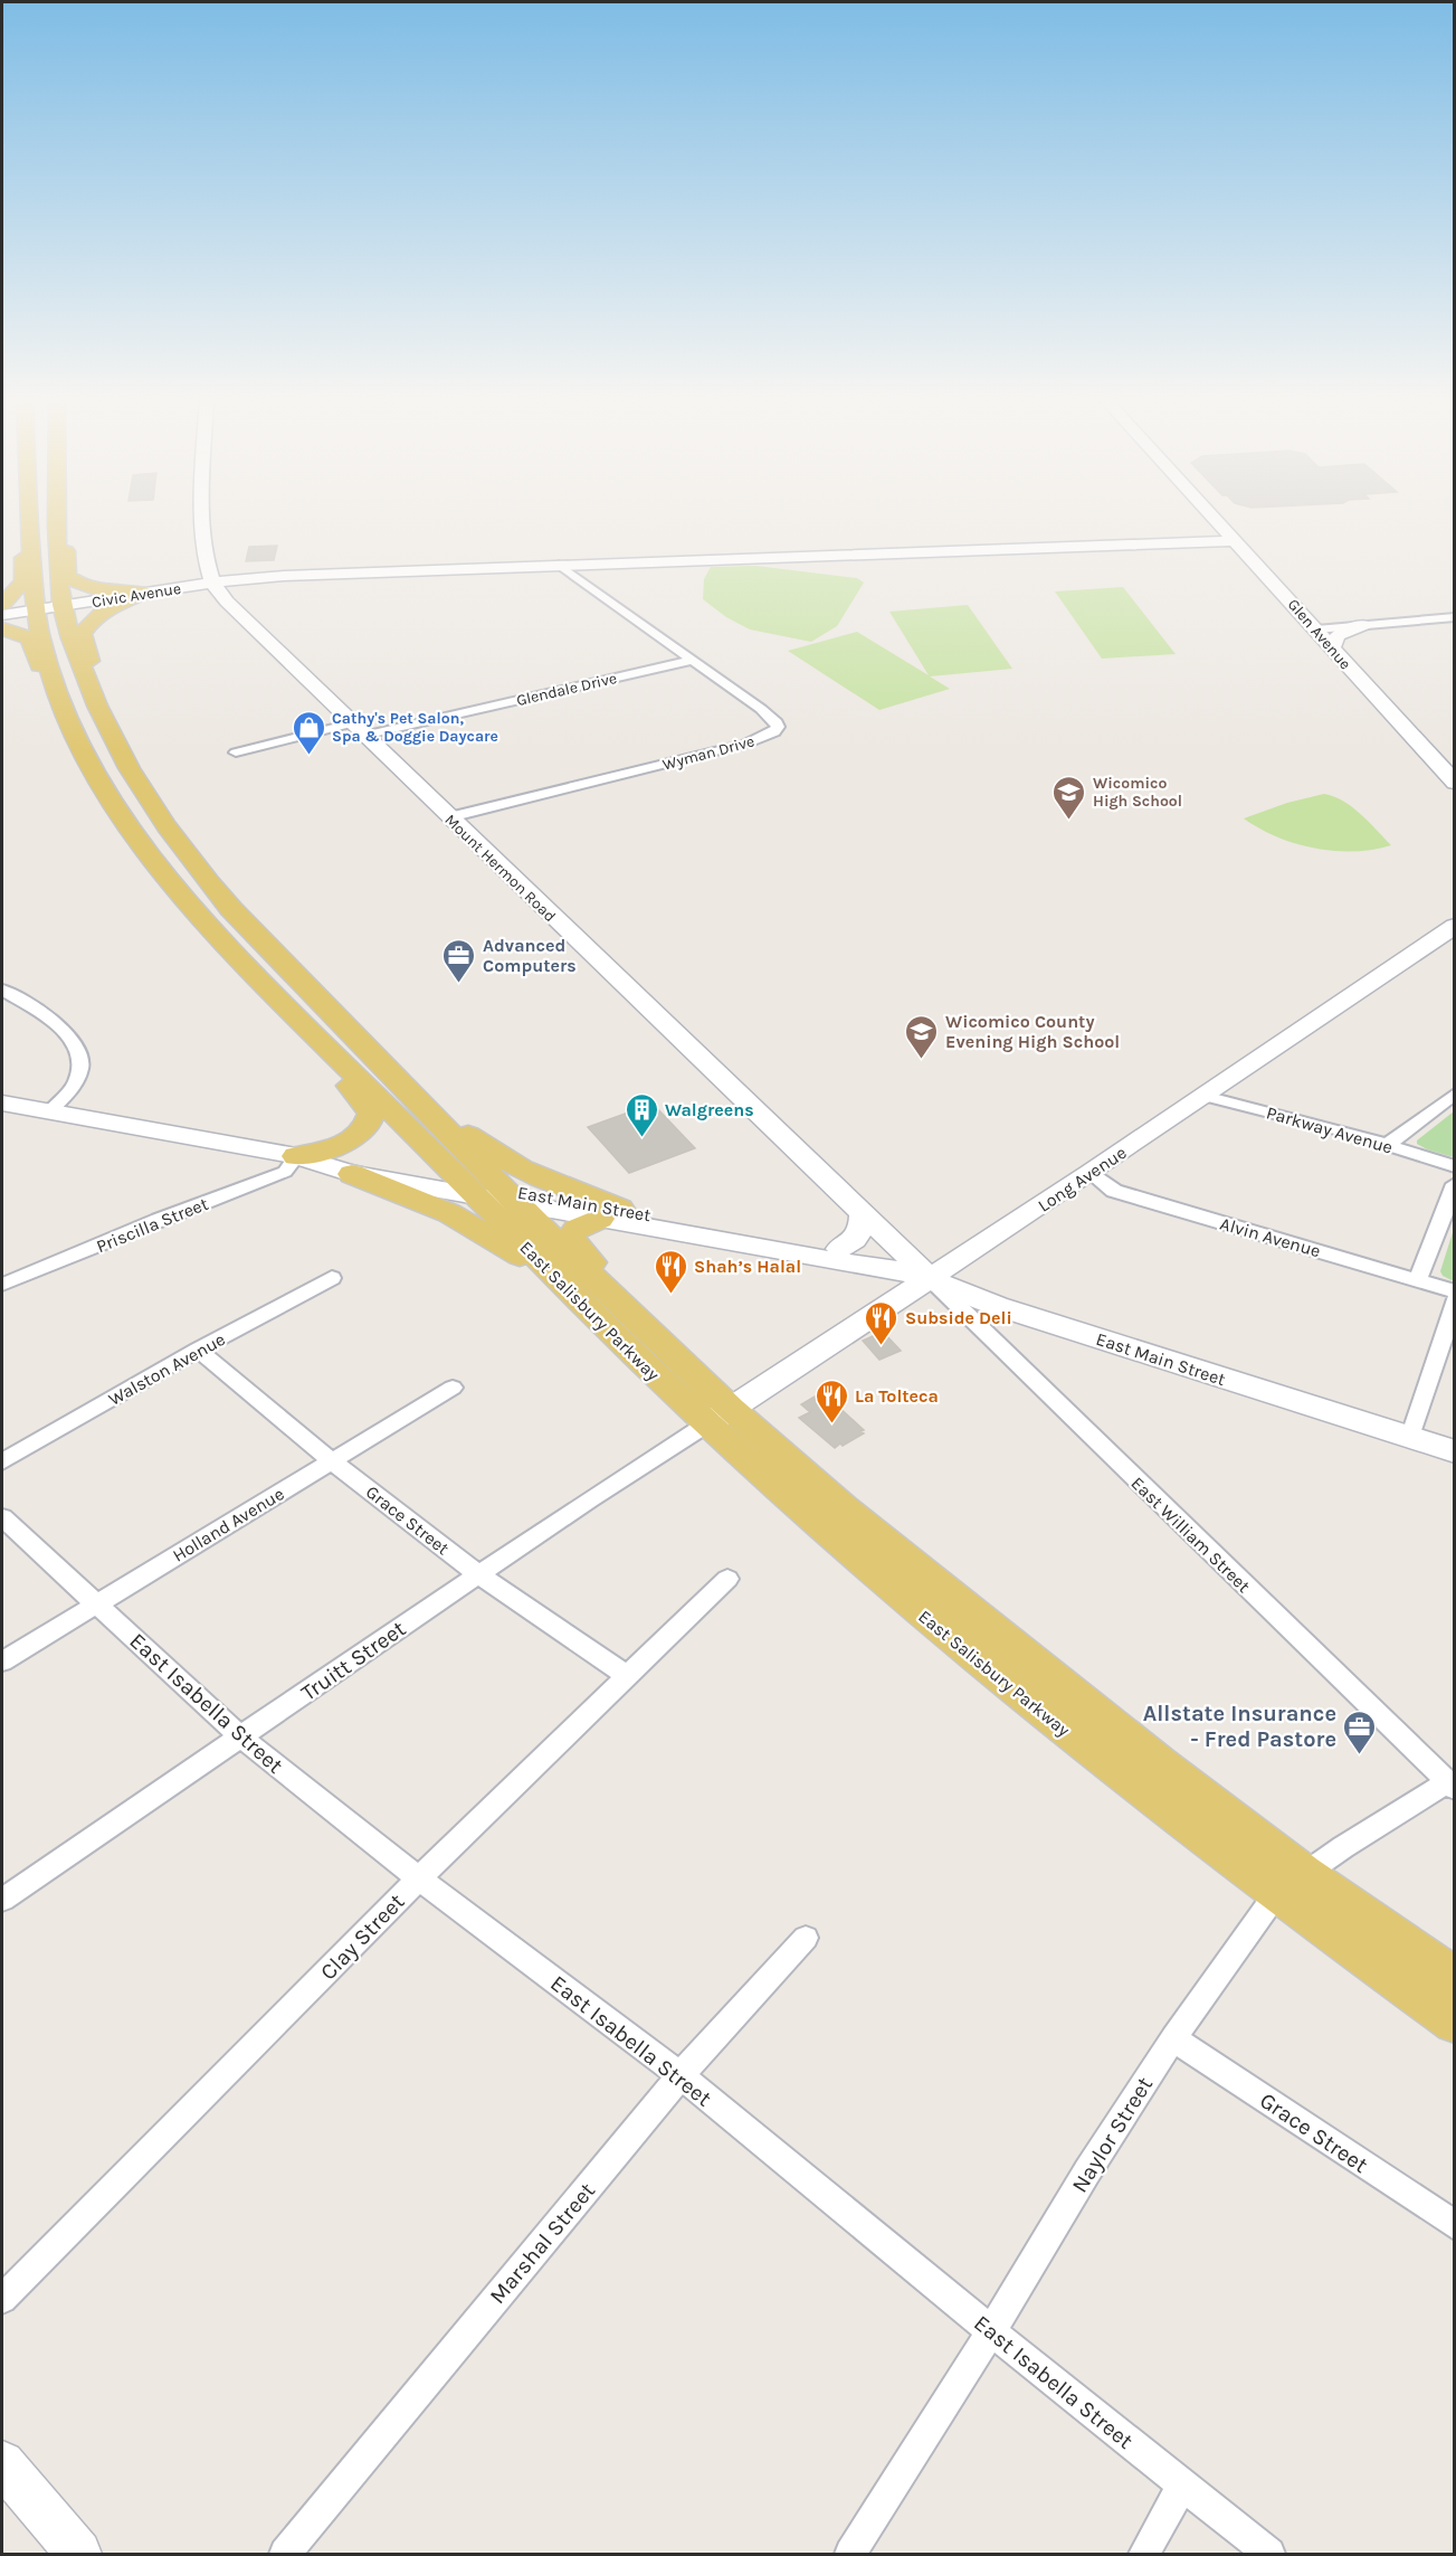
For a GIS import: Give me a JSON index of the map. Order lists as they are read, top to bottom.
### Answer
{
  "streets": {
    "main road": ["East Salisbury Parkway"],
    "street": [
      "Civic Avenue",
      "Glen Avenue",
      "Glendale Drive",
      "Wyman Drive",
      "Mount Hermon Road",
      "Parkway Avenue",
      "Long Avenue",
      "East Main Street",
      "Priscilla Street",
      "Alvin Avenue",
      "Walston Avenue",
      "Grace Street",
      "Holland Avenue",
      "East William Street",
      "Truitt Street",
      "East Isabella Street",
      "Clay Street",
      "Naylor Street",
      "Marshal Street"
    ]
  },
  "crossings": [
    ["Civic Avenue", "Glen Avenue"],
    ["Civic Avenue", "Wyman Drive"],
    ["Civic Avenue", "Mount Hermon Road"],
    ["Civic Avenue", "East Salisbury Parkway"],
    ["Glendale Drive", "Wyman Drive"],
    ["Glendale Drive", "Mount Hermon Road"],
    ["Wyman Drive", "Mount Hermon Road"],
    ["Mount Hermon Road", "Long Avenue"],
    ["Mount Hermon Road", "East Main Street"],
    ["Mount Hermon Road", "East William Street"],
    ["Parkway Avenue", "Long Avenue"],
    ["Long Avenue", "East Main Street"],
    ["Long Avenue", "Alvin Avenue"],
    ["Long Avenue", "East Salisbury Parkway"],
    ["Long Avenue", "East William Street"],
    ["Long Avenue", "Truitt Street"],
    ["East Main Street", "Priscilla Street"],
    ["East Main Street", "East Salisbury Parkway"],
    ["East Main Street", "East William Street"],
    ["East Salisbury Parkway", "Truitt Street"],
    ["East Salisbury Parkway", "Naylor Street"],
    ["Walston Avenue", "Grace Street"],
    ["Grace Street", "Holland Avenue"],
    ["Grace Street", "Truitt Street"],
    ["Grace Street", "Clay Street"],
    ["Grace Street", "Naylor Street"],
    ["Holland Avenue", "East Isabella Street"],
    ["East William Street", "Naylor Street"],
    ["Truitt Street", "East Isabella Street"],
    ["East Isabella Street", "Clay Street"],
    ["East Isabella Street", "Naylor Street"],
    ["East Isabella Street", "Marshal Street"]
  ],
  "places": {
    "shop": ["Cathy's Pet Salon, Spa & Doggie Daycare"],
    "school or university": ["Wicomico High School", "Wicomico County Evening High School"],
    "office": ["Advanced Computers", "Allstate Insurance - Fred Pastore"],
    "building": ["Walgreens"],
    "restaurant": ["Shah’s Halal", "Subside Deli", "La Tolteca"]
  }
}
